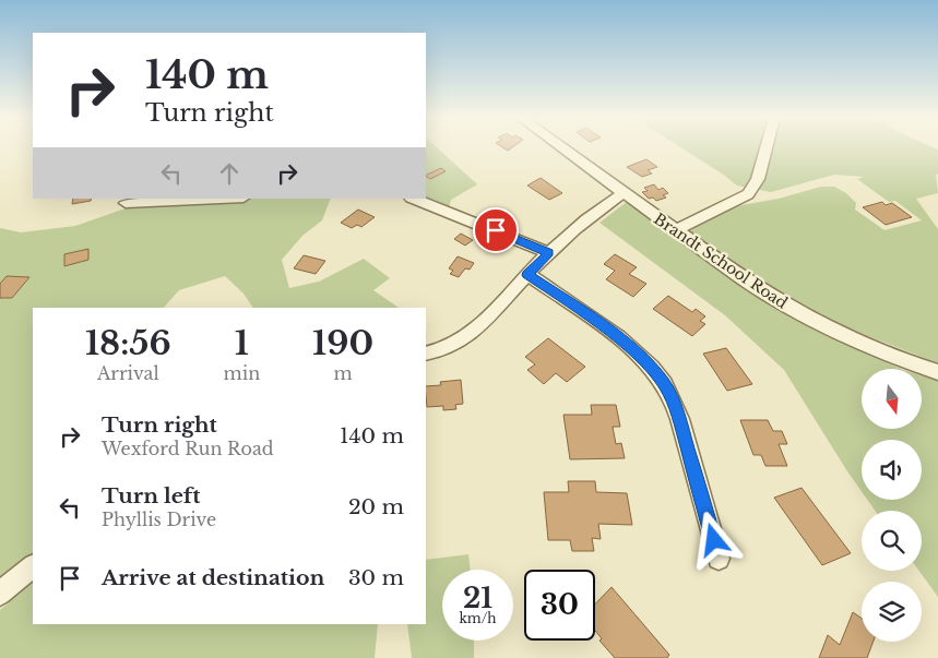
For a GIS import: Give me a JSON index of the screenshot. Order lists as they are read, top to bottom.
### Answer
{
  "streets": {
    "street": ["Brandt School Road"]
  },
  "north": "bottom",
  "page": {
    "turn": ["140 m", "Turn right"],
    "eta": [
      "18:56",
      "Arrival",
      "1",
      "min",
      "190",
      "m"
    ],
    "list": [
      {
        "name": "Turn right",
        "note": "Wexford Run Road",
        "value": "140 m"
      },
      {
        "name": "Turn left",
        "note": "Phyllis Drive",
        "value": "20 m"
      },
      {
        "name": "Arrive at destination",
        "value": "30 m"
      }
    ],
    "speed": "21 km/h",
    "limit": "30"
  }
}
